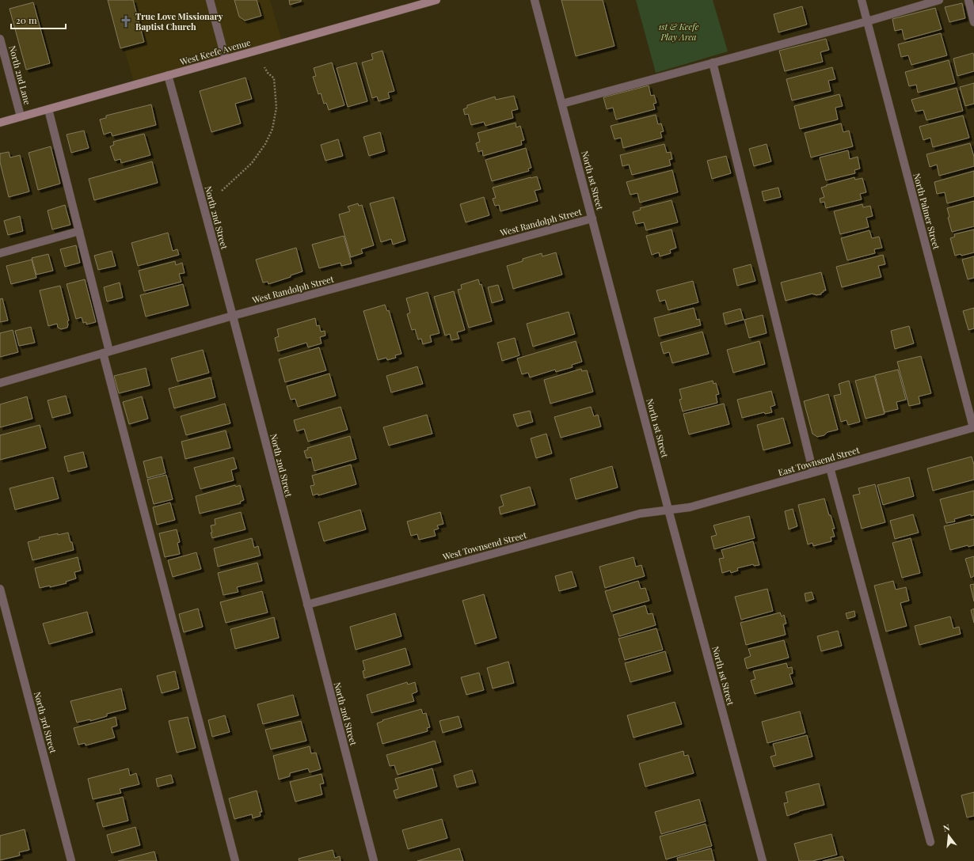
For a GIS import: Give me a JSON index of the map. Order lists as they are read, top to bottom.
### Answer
{
  "streets": {
    "street": [
      "West Keefe Avenue",
      "North 2nd Lane",
      "North 1st Street",
      "North Palmer Street",
      "North 2nd Street",
      "West Randolph Street",
      "East Townsend Street",
      "West Townsend Street",
      "North 3rd Street"
    ]
  },
  "crossings": [
    ["West Keefe Avenue", "North 2nd Lane"],
    ["West Keefe Avenue", "North 2nd Street"],
    ["North 1st Street", "West Randolph Street"],
    ["North 1st Street", "East Townsend Street"],
    ["North 1st Street", "West Townsend Street"],
    ["North Palmer Street", "East Townsend Street"],
    ["North 2nd Street", "West Randolph Street"],
    ["North 2nd Street", "West Townsend Street"],
    ["East Townsend Street", "West Townsend Street"]
  ],
  "parks": ["1st & Keefe Play Area"],
  "places": {
    "church": ["True Love Missionary Baptist Church"]
  },
  "scale_bar": "20 m",
  "north": "top"
}
